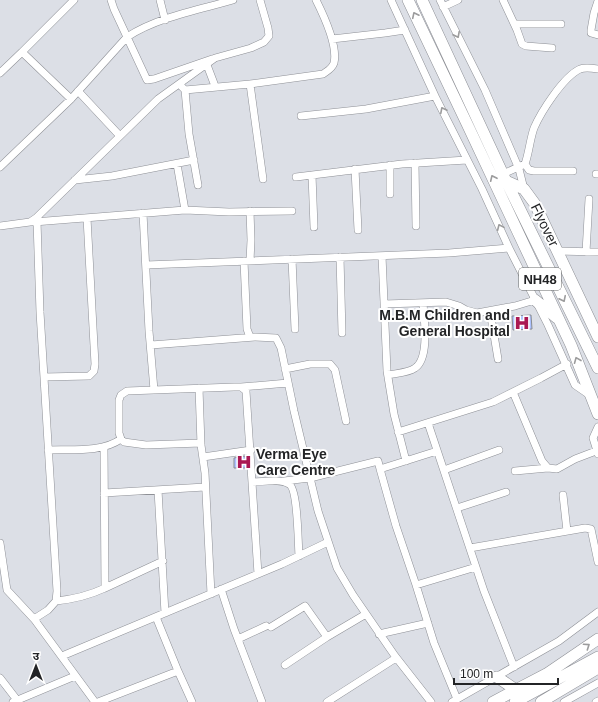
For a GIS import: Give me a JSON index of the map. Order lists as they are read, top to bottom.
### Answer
{
  "streets": {
    "highway": ["Flyover", "NH48"]
  },
  "crossings": [
    ["Flyover", "NH48"]
  ],
  "places": {
    "hospital": ["M.B.M Children and General Hospital", "Verma Eye Care Centre"]
  },
  "scale_bar": "100 m",
  "north": "top"
}
